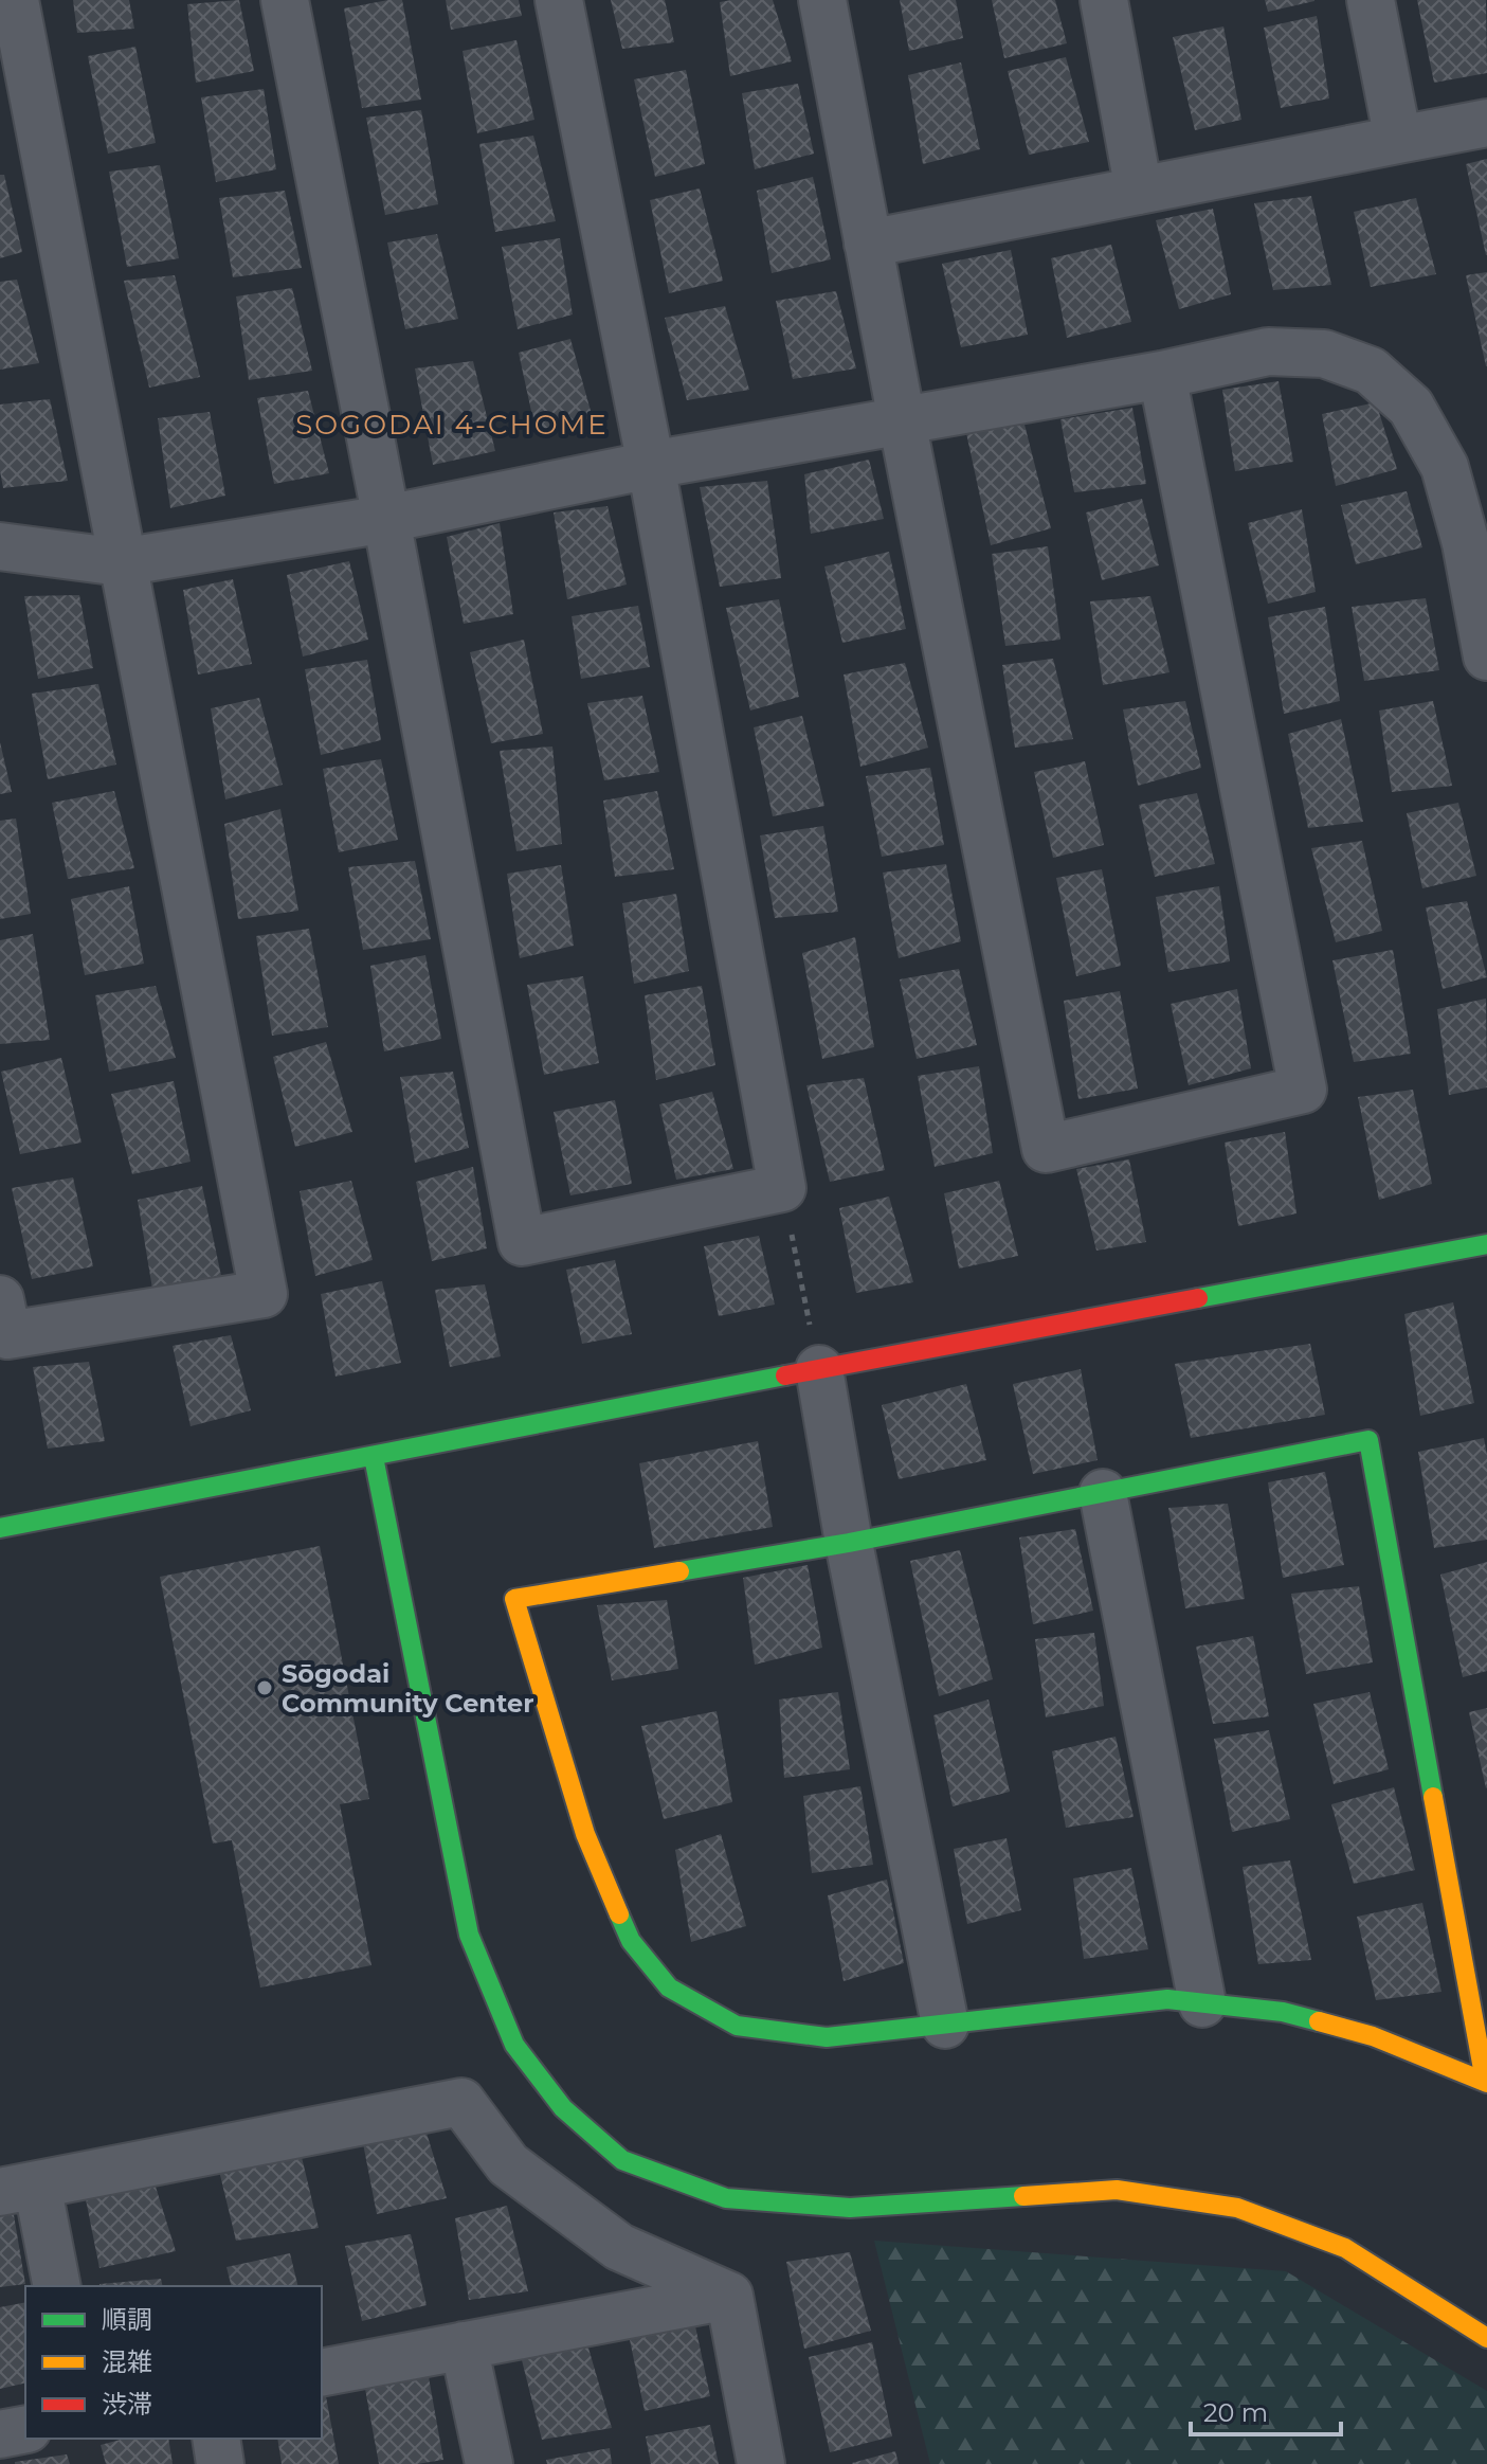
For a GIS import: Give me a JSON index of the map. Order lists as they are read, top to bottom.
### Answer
{
  "districts": ["SOGODAI 4-CHOME"],
  "places": ["Sōgodai Community Center"],
  "legend": ["順調", "混雑", "渋滞"],
  "scale_bar": "20 m"
}
